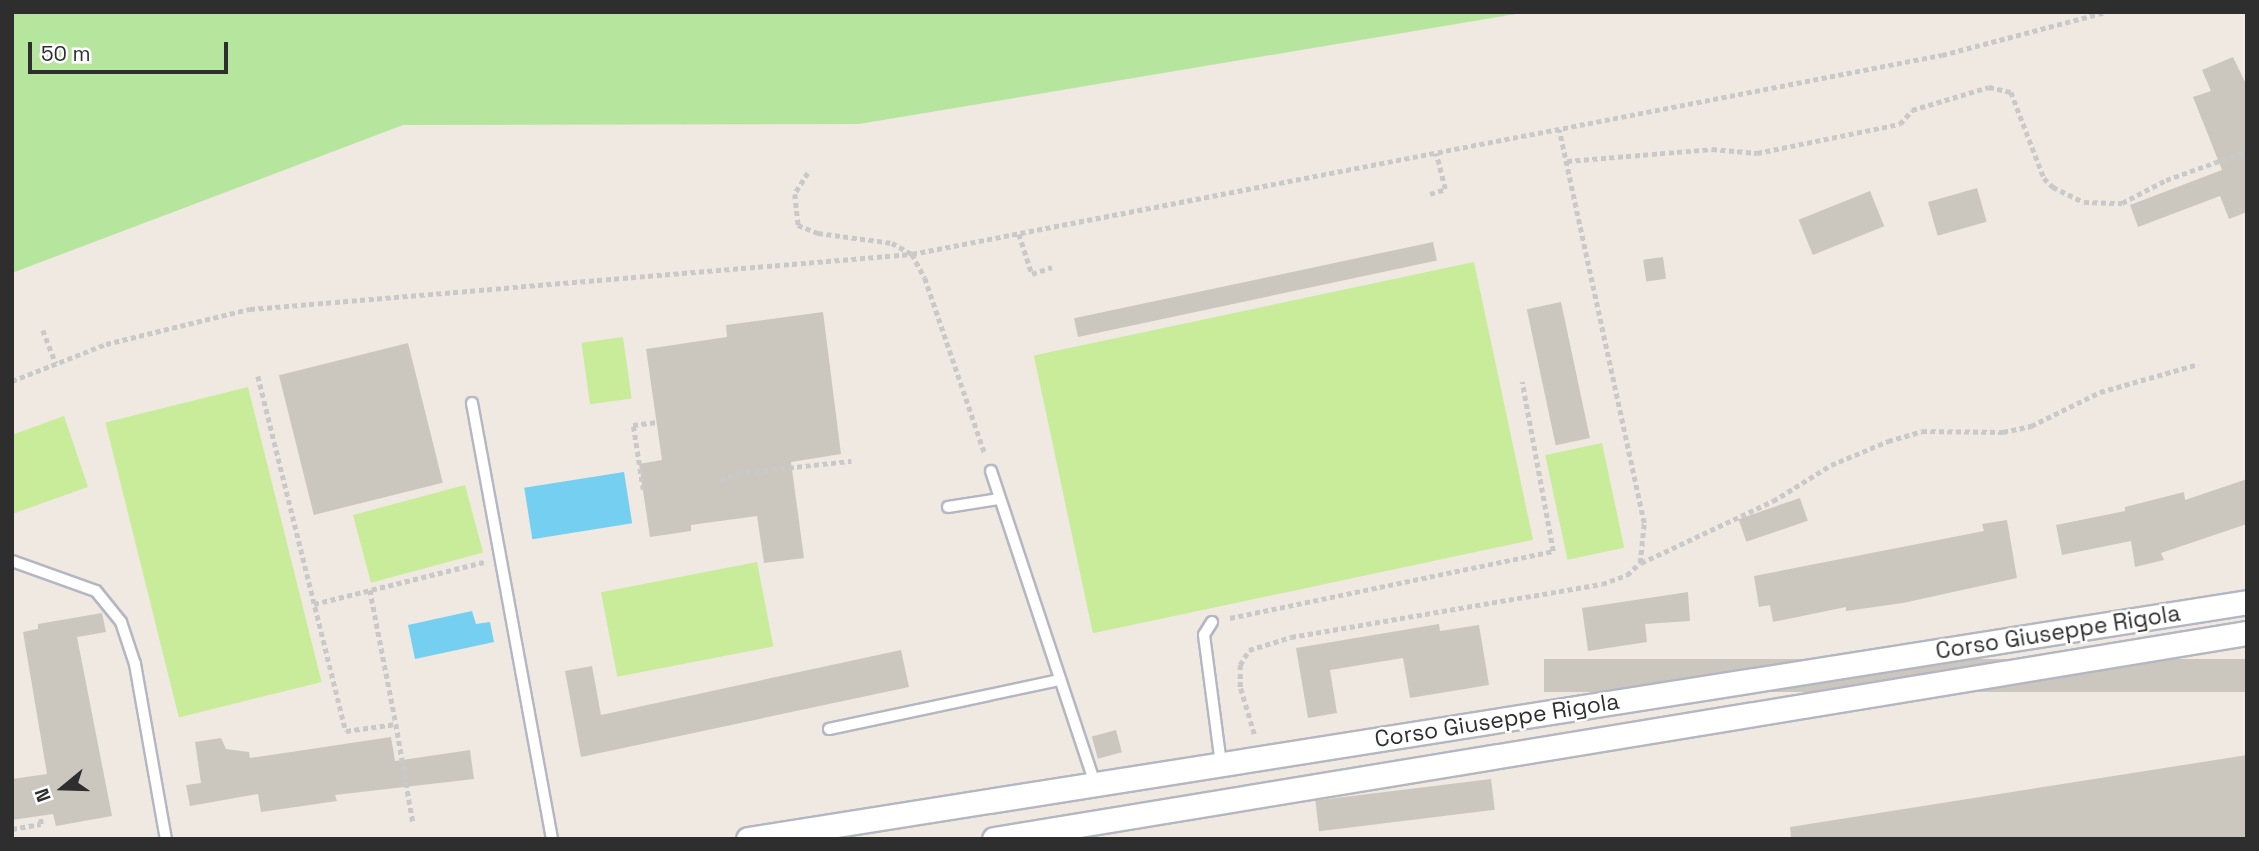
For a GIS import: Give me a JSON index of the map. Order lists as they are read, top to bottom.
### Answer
{
  "streets": {
    "street": ["Corso Giuseppe Rigola"]
  },
  "scale_bar": "50 m",
  "north": "left"
}
